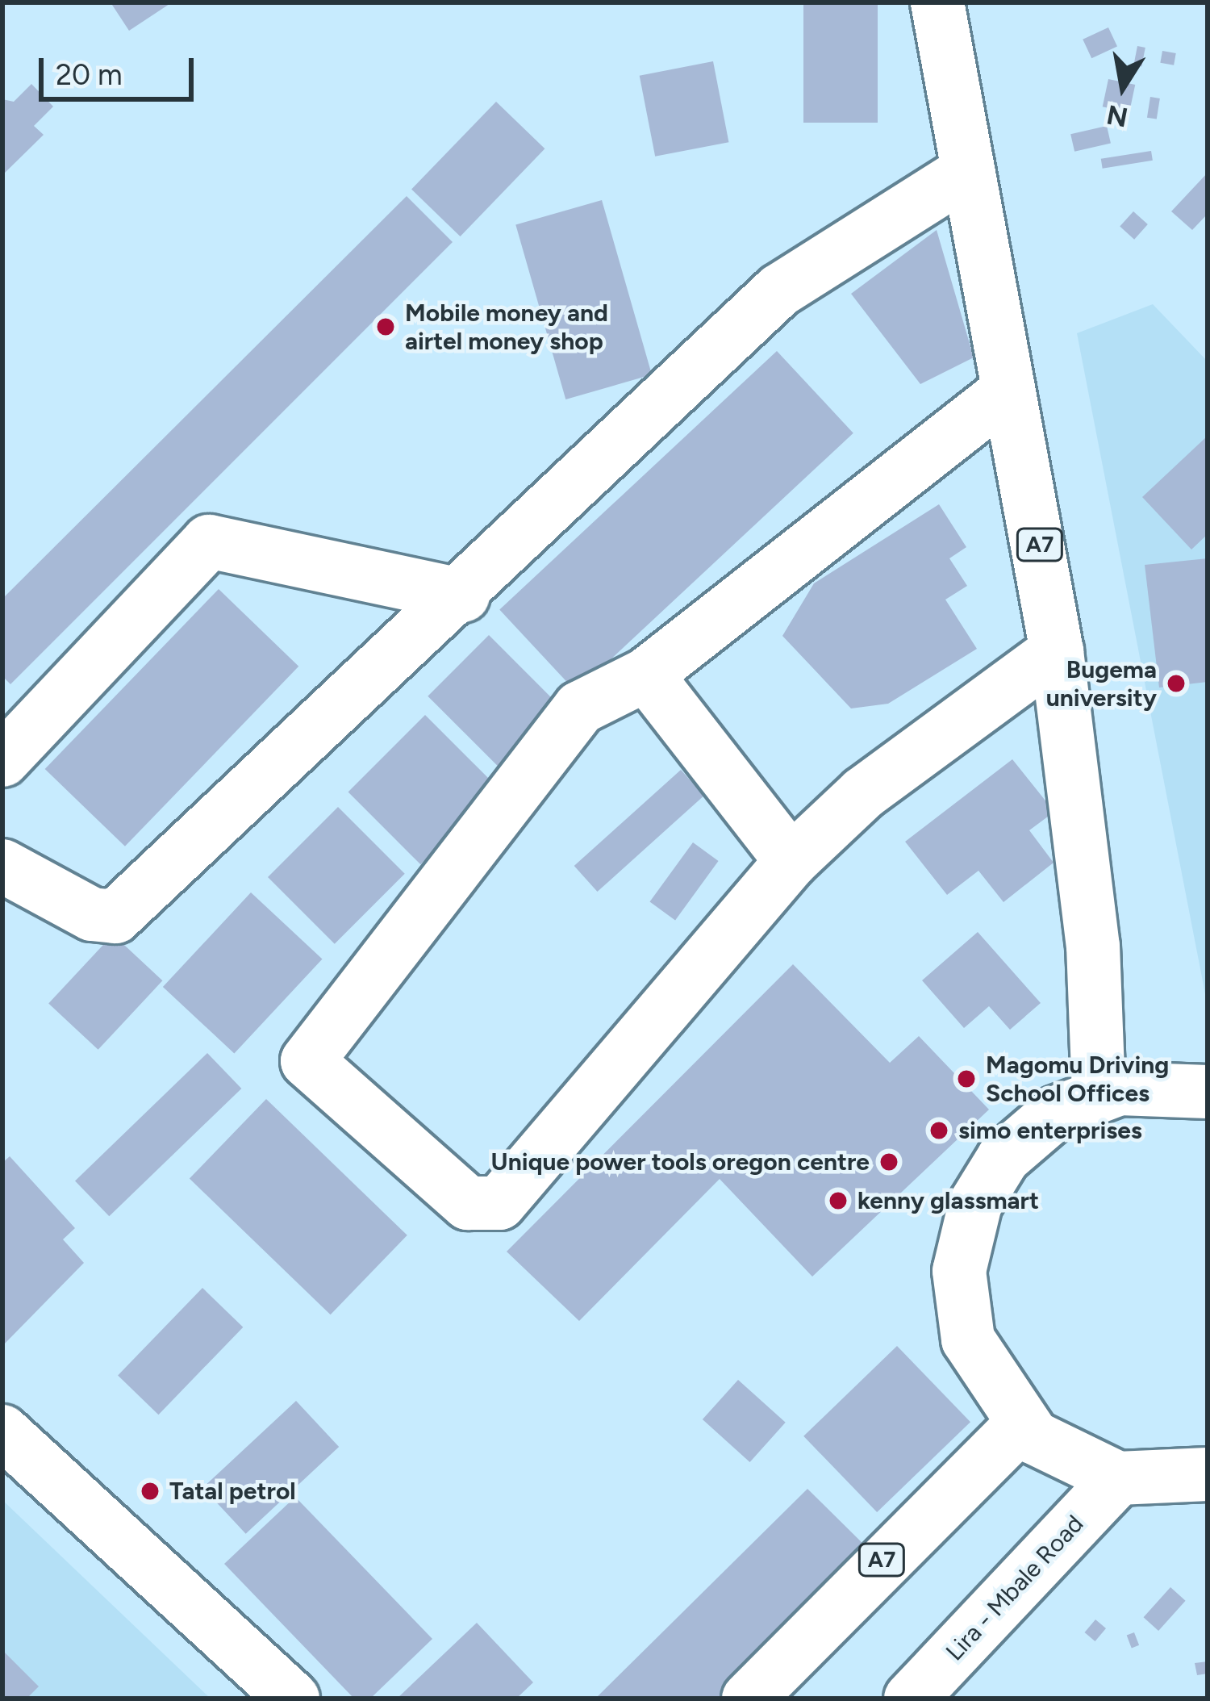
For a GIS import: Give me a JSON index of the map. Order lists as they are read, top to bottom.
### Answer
{
  "streets": {
    "main road": ["A7", "Lira - Mbale Road"]
  },
  "places": [
    "Mobile money and airtel money shop",
    "Bugema university",
    "Magomu Driving School Offices",
    "simo enterprises",
    "Unique power tools oregon centre",
    "kenny glassmart",
    "Tatal petrol"
  ],
  "scale_bar": "20 m",
  "north": "bottom"
}
